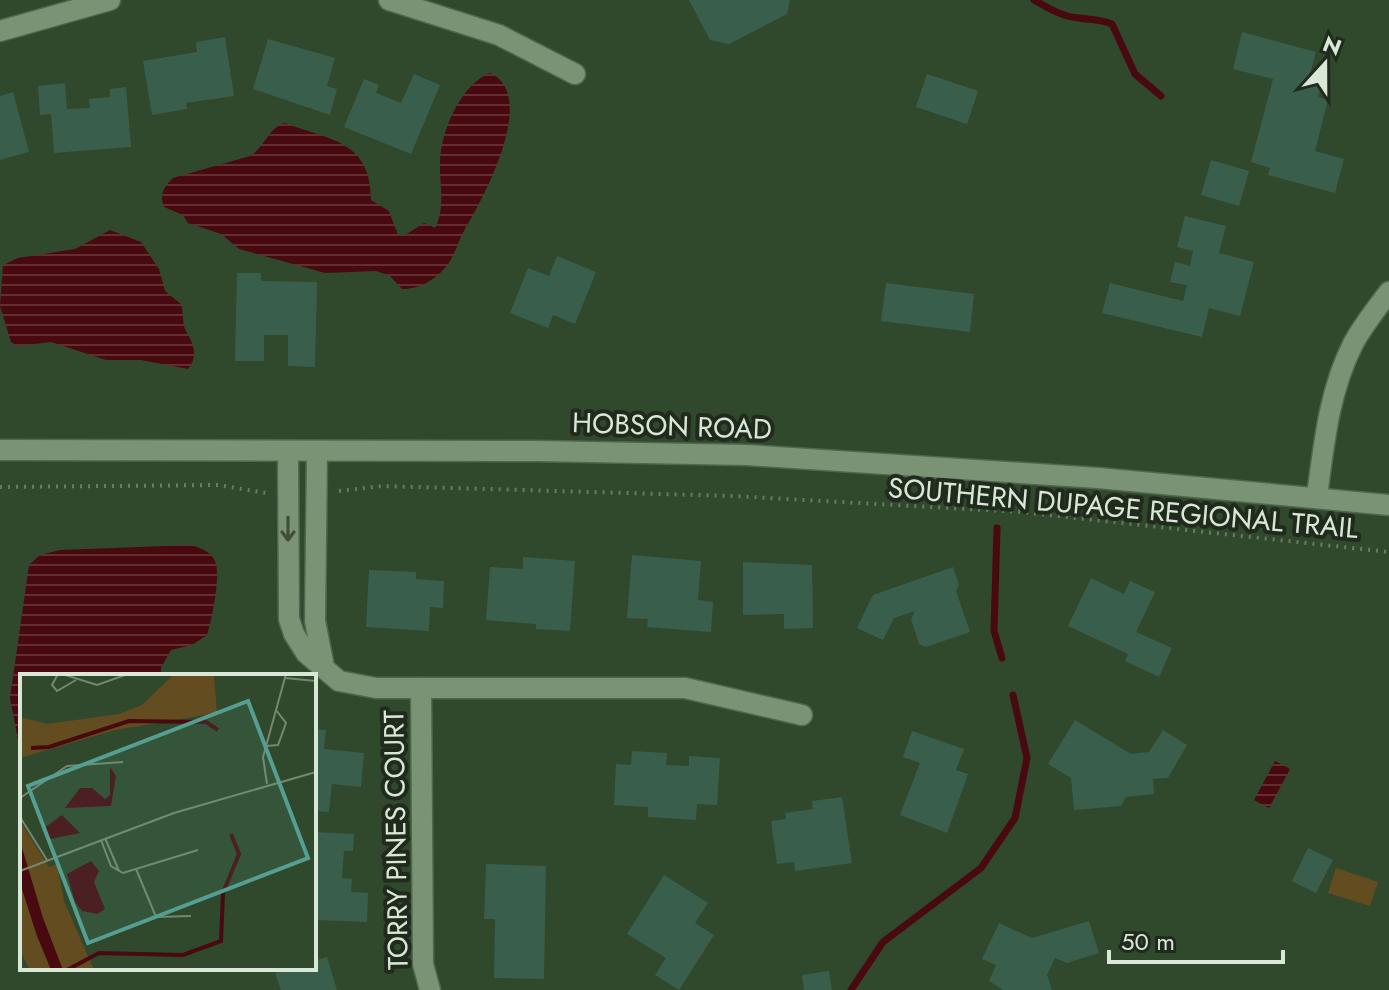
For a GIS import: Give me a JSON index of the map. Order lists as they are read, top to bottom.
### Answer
{
  "streets": {
    "street": ["HOBSON ROAD", "TORRY PINES COURT"],
    "path": ["SOUTHERN DUPAGE REGIONAL TRAIL"]
  },
  "scale_bar": "50 m",
  "north": "top"
}
